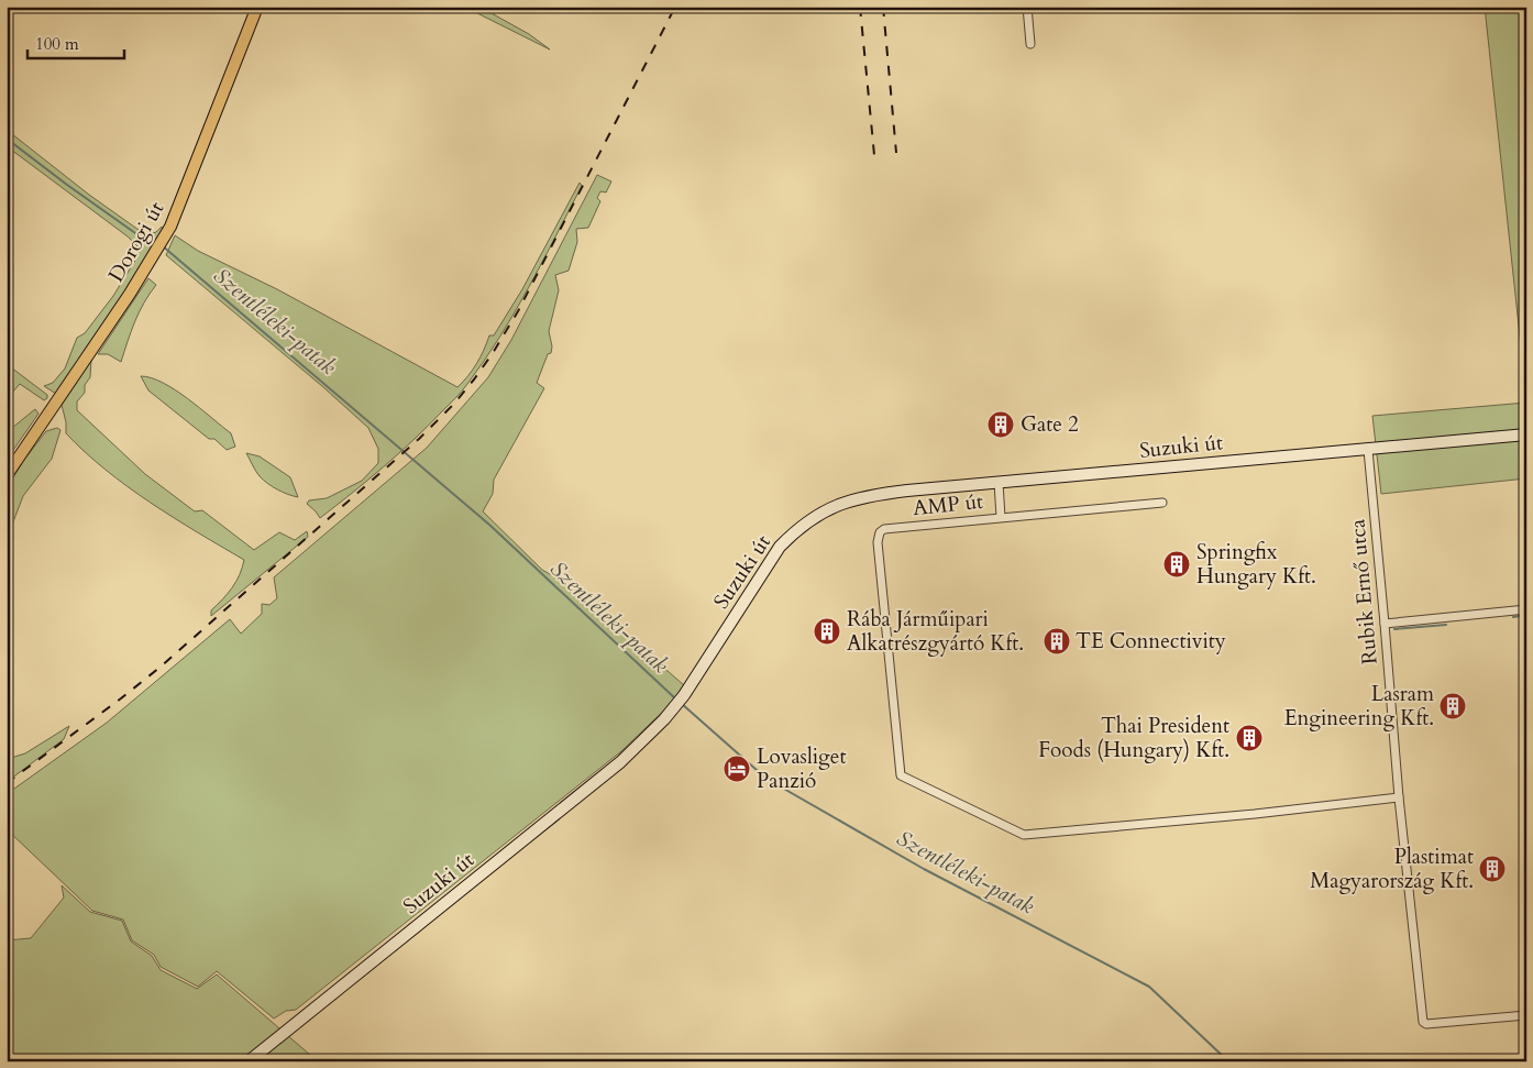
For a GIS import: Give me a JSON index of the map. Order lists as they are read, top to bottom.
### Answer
{
  "streets": {
    "main road": ["Dorogi út", "Suzuki út"],
    "street": ["AMP út", "Rubik Ernő utca"]
  },
  "crossings": [
    ["Suzuki út", "Rubik Ernő utca"],
    ["AMP út", "Rubik Ernő utca"]
  ],
  "water": ["Szentléleki-patak"],
  "places": {
    "building": [
      "Gate 2",
      "Springfix Hungary Kft.",
      "Rába Járműipari Alkatrészgyártó Kft.",
      "TE Connectivity",
      "Lasram Engineering Kft.",
      "Thai President Foods (Hungary) Kft.",
      "Plastimat Magyarország Kft."
    ],
    "hotel": ["Lovasliget Panzió"]
  },
  "scale_bar": "100 m"
}
